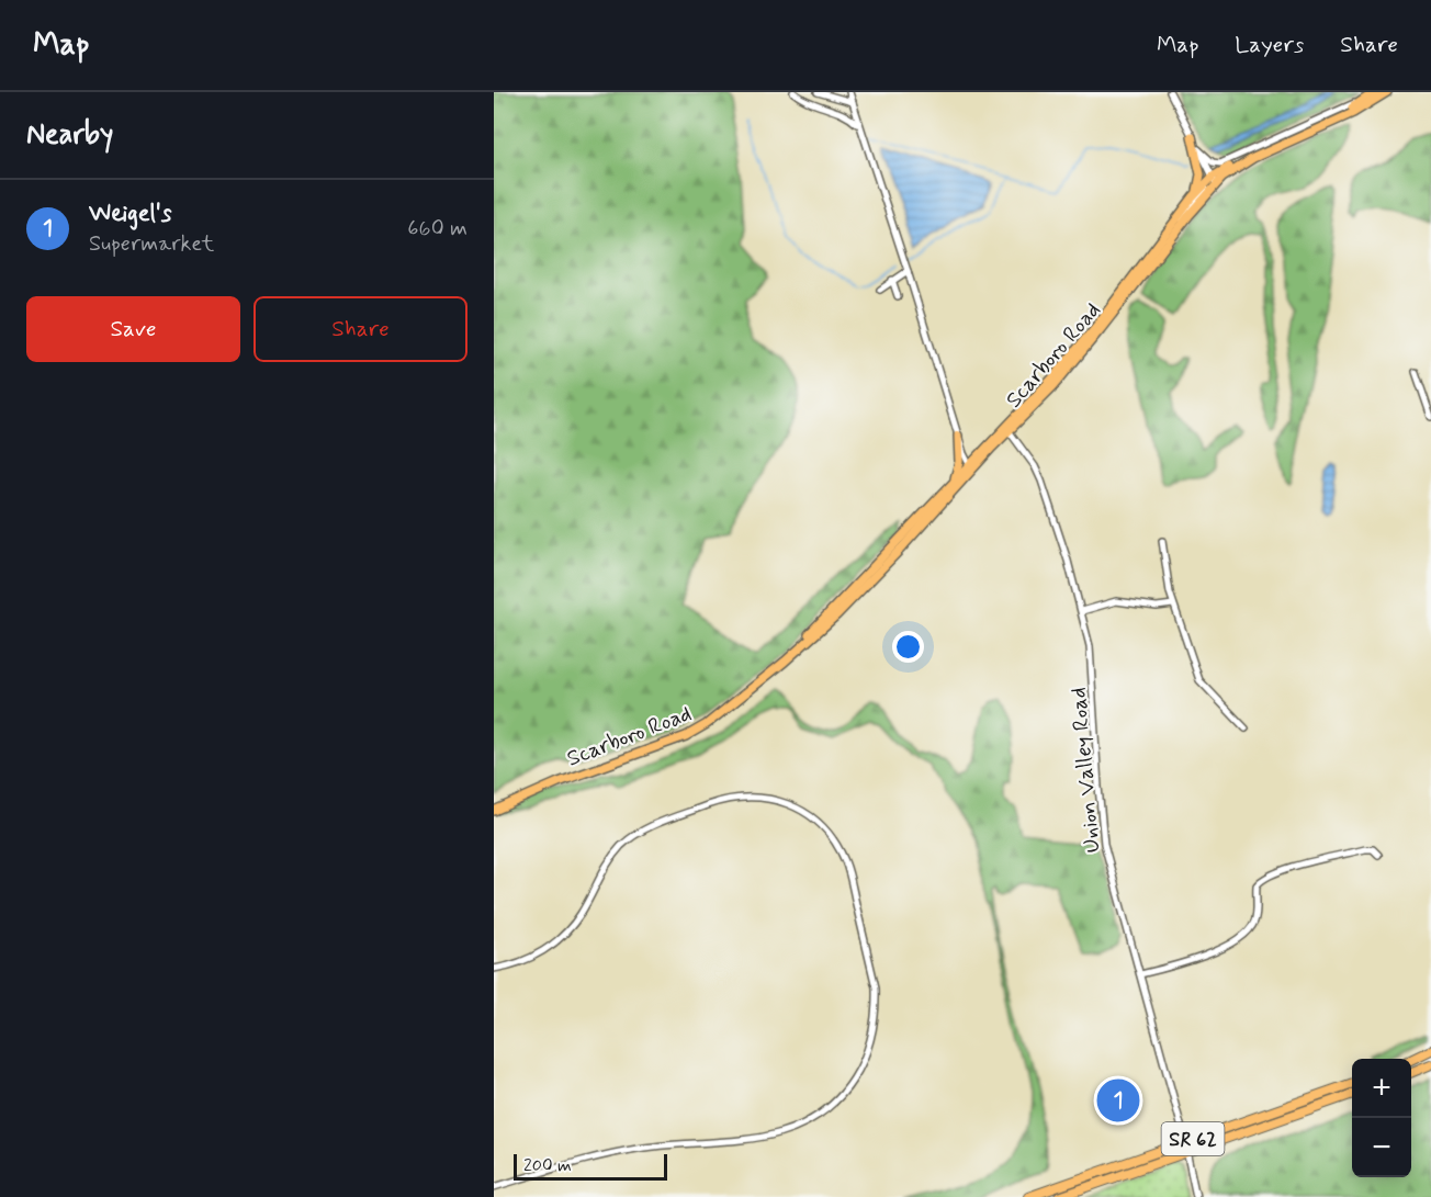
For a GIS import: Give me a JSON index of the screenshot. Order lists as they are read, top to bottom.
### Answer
{
  "streets": {
    "highway": ["SR 62"],
    "main road": ["Scarboro Road"],
    "street": ["Union Valley Road"]
  },
  "crossings": [
    ["Scarboro Road", "Union Valley Road"],
    ["Union Valley Road", "SR 62"]
  ],
  "scale_bar": "200 m",
  "page": {
    "header": "Map",
    "nav": ["Map", "Layers", "Share"],
    "heading": "Nearby",
    "list": [
      {
        "mark": "1",
        "name": "Weigel's",
        "note": "Supermarket",
        "value": "660 m"
      }
    ],
    "buttons": ["Save", "Share"],
    "map_buttons": ["+", "−"],
    "pins": "1",
    "scale": "200 m"
  }
}
